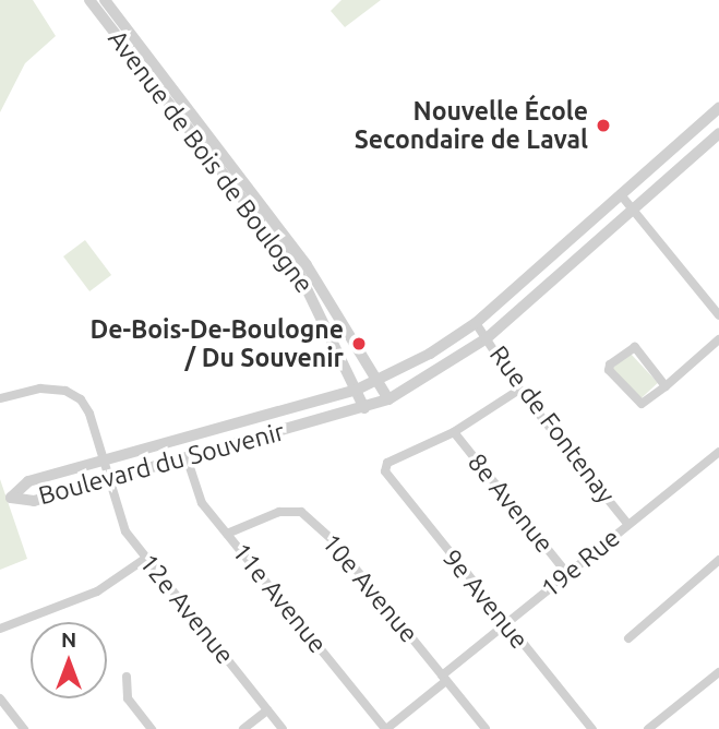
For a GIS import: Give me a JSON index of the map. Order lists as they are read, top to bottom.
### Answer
{
  "streets": {
    "street": [
      "Avenue de Bois de Boulogne",
      "Rue de Fontenay",
      "Boulevard du Souvenir",
      "8e Avenue",
      "19e Rue",
      "10e Avenue",
      "11e Avenue",
      "9e Avenue",
      "12e Avenue"
    ]
  },
  "crossings": [
    ["Avenue de Bois de Boulogne", "Boulevard du Souvenir"],
    ["Rue de Fontenay", "Boulevard du Souvenir"],
    ["Rue de Fontenay", "19e Rue"],
    ["Boulevard du Souvenir", "11e Avenue"],
    ["Boulevard du Souvenir", "12e Avenue"],
    ["8e Avenue", "19e Rue"],
    ["8e Avenue", "9e Avenue"],
    ["19e Rue", "10e Avenue"],
    ["19e Rue", "11e Avenue"],
    ["19e Rue", "9e Avenue"],
    ["10e Avenue", "11e Avenue"]
  ],
  "places": ["Nouvelle École Secondaire de Laval", "De-Bois-De-Boulogne / Du Souvenir"],
  "north": "top"
}
